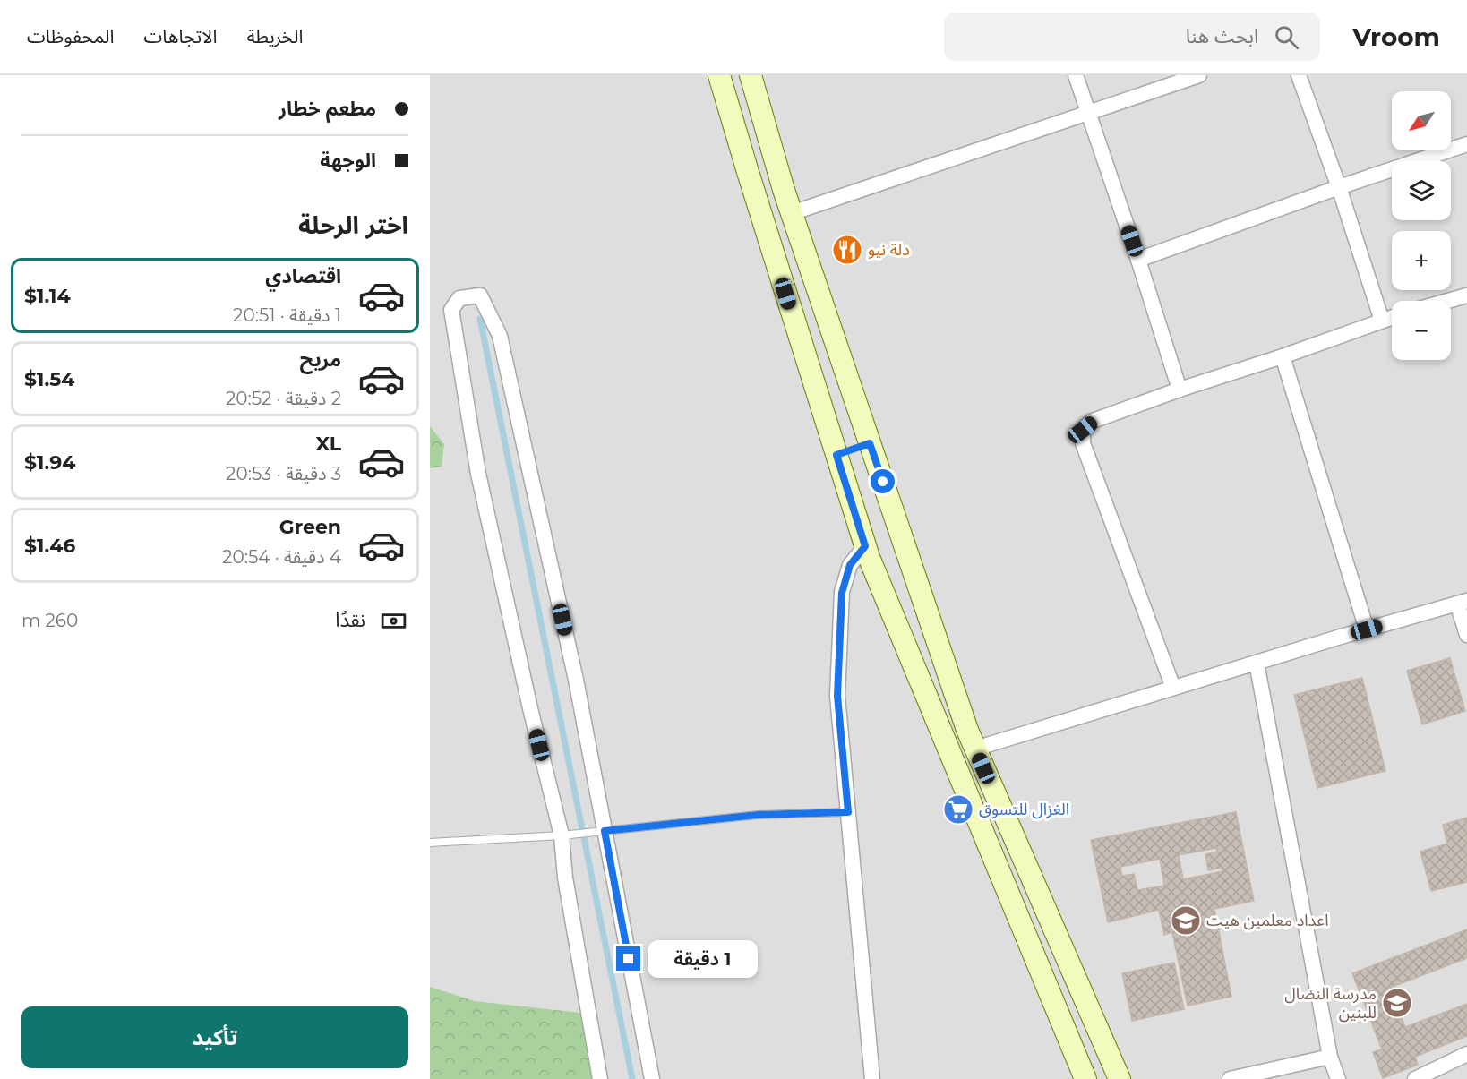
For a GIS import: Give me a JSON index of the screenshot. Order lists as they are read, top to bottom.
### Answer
{
  "places": {
    "restaurant": ["دلة نيو"],
    "supermarket": ["الغزال للتسوق"],
    "school or university": ["اعداد معلمين هيت", "مدرسة النضال للبنين"]
  },
  "north": "bottom left",
  "page": {
    "header": "Vroom",
    "search": "ابحث هنا",
    "nav": ["الخريطة", "الاتجاهات", "المحفوظات"],
    "banner": ["مطعم خطار", "الوجهة"],
    "map_buttons": ["+", "−"],
    "heading": "اختر الرحلة",
    "list": [
      {
        "name": "اقتصادي",
        "note": "1 دقيقة · 20:51",
        "value": "$1.14"
      },
      {
        "name": "مريح",
        "note": "2 دقيقة · 20:52",
        "value": "$1.54"
      },
      {
        "name": "XL",
        "note": "3 دقيقة · 20:53",
        "value": "$1.94"
      },
      {
        "name": "Green",
        "note": "4 دقيقة · 20:54",
        "value": "$1.46"
      }
    ],
    "pay": ["نقدًا", "260 m"],
    "bubble": "1 دقيقة",
    "buttons": "تأكيد"
  }
}
